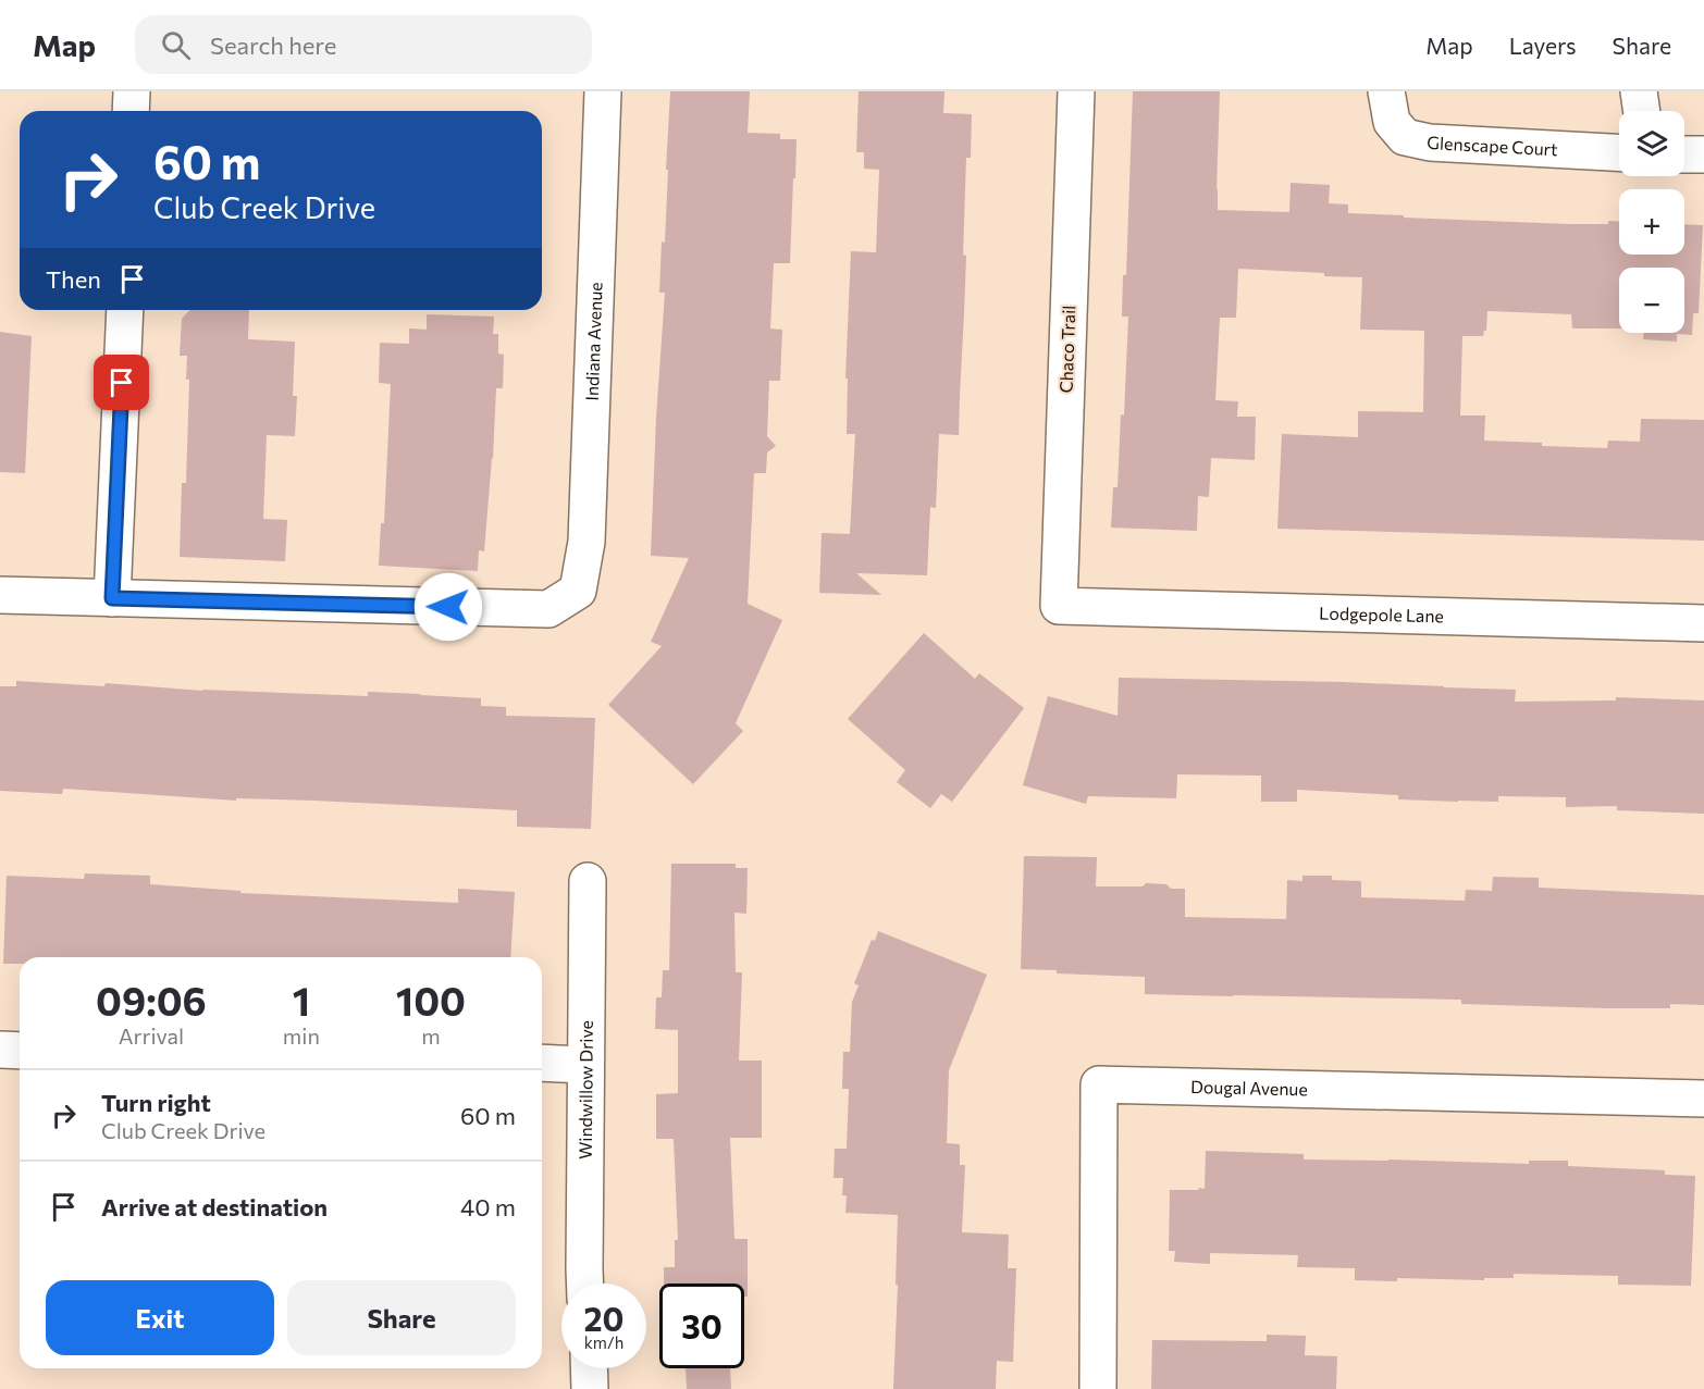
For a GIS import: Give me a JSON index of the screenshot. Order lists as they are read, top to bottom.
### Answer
{
  "streets": {
    "street": [
      "Glenscape Court",
      "Indiana Avenue",
      "Chaco Trail",
      "Lodgepole Lane",
      "Dougal Avenue",
      "Windwillow Drive"
    ]
  },
  "crossings": [
    ["Chaco Trail", "Lodgepole Lane"]
  ],
  "page": {
    "header": "Map",
    "search": "Search here",
    "nav": ["Map", "Layers", "Share"],
    "map_buttons": ["+", "−"],
    "turn": ["60 m", "Club Creek Drive"],
    "then": "Then",
    "eta": [
      "09:06",
      "Arrival",
      "1",
      "min",
      "100",
      "m"
    ],
    "list": [
      {
        "name": "Turn right",
        "note": "Club Creek Drive",
        "value": "60 m"
      },
      {
        "name": "Arrive at destination",
        "value": "40 m"
      }
    ],
    "buttons": ["Exit", "Share"],
    "speed": "20 km/h",
    "limit": "30"
  }
}
